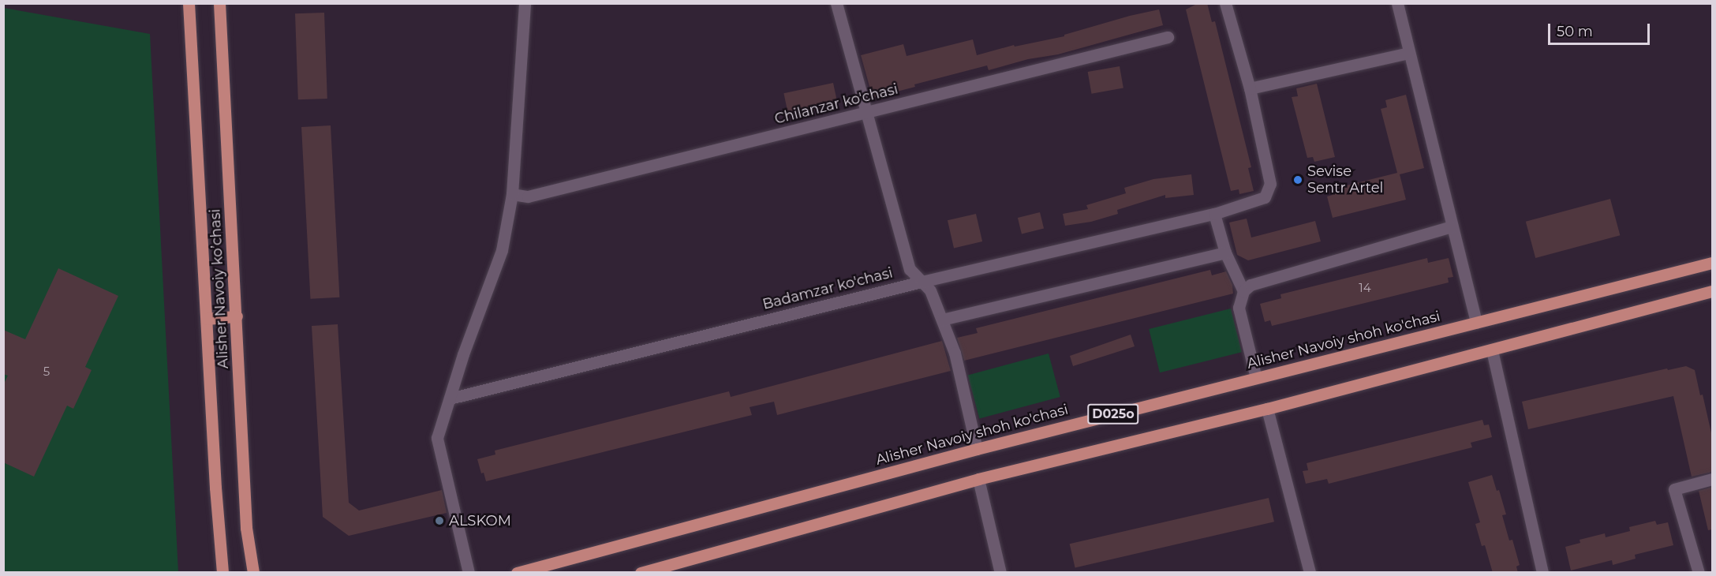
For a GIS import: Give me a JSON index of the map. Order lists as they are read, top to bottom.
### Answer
{
  "streets": {
    "main road": ["Alisher Navoiy ko’chasi", "Alisher Navoiy shoh ko'chasi", "D025o"],
    "street": ["Chilanzar ko'chasi", "Badamzar ko'chasi"]
  },
  "places": ["Sevise Sentr Artel", "ALSKOM"],
  "house_numbers": ["14", "5"],
  "scale_bar": "50 m"
}
